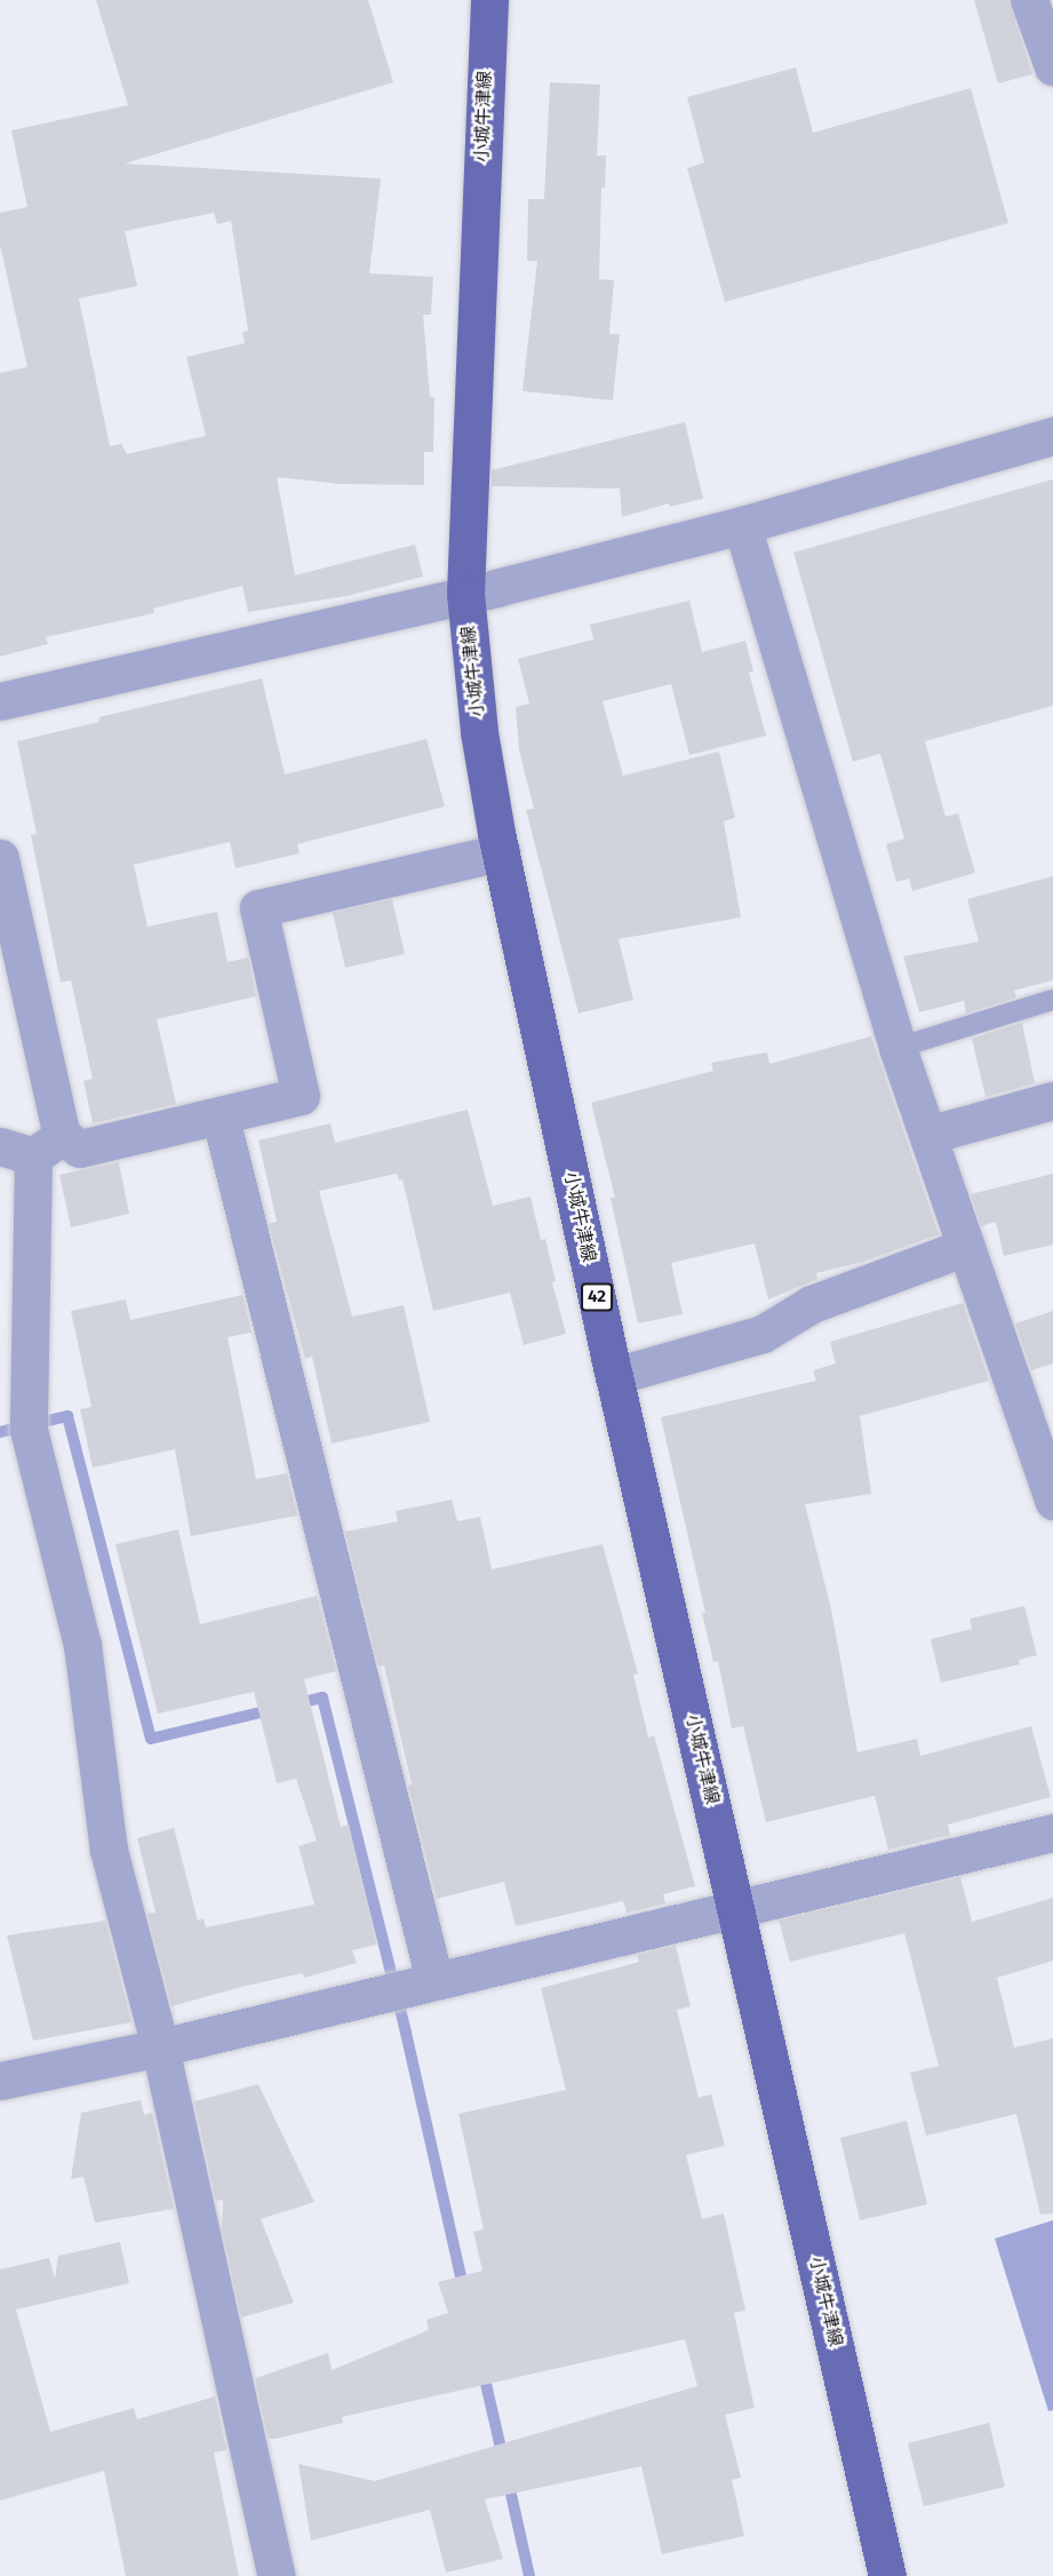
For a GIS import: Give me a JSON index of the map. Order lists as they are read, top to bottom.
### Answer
{
  "streets": {
    "main road": ["小城牛津線", "42"]
  }
}
